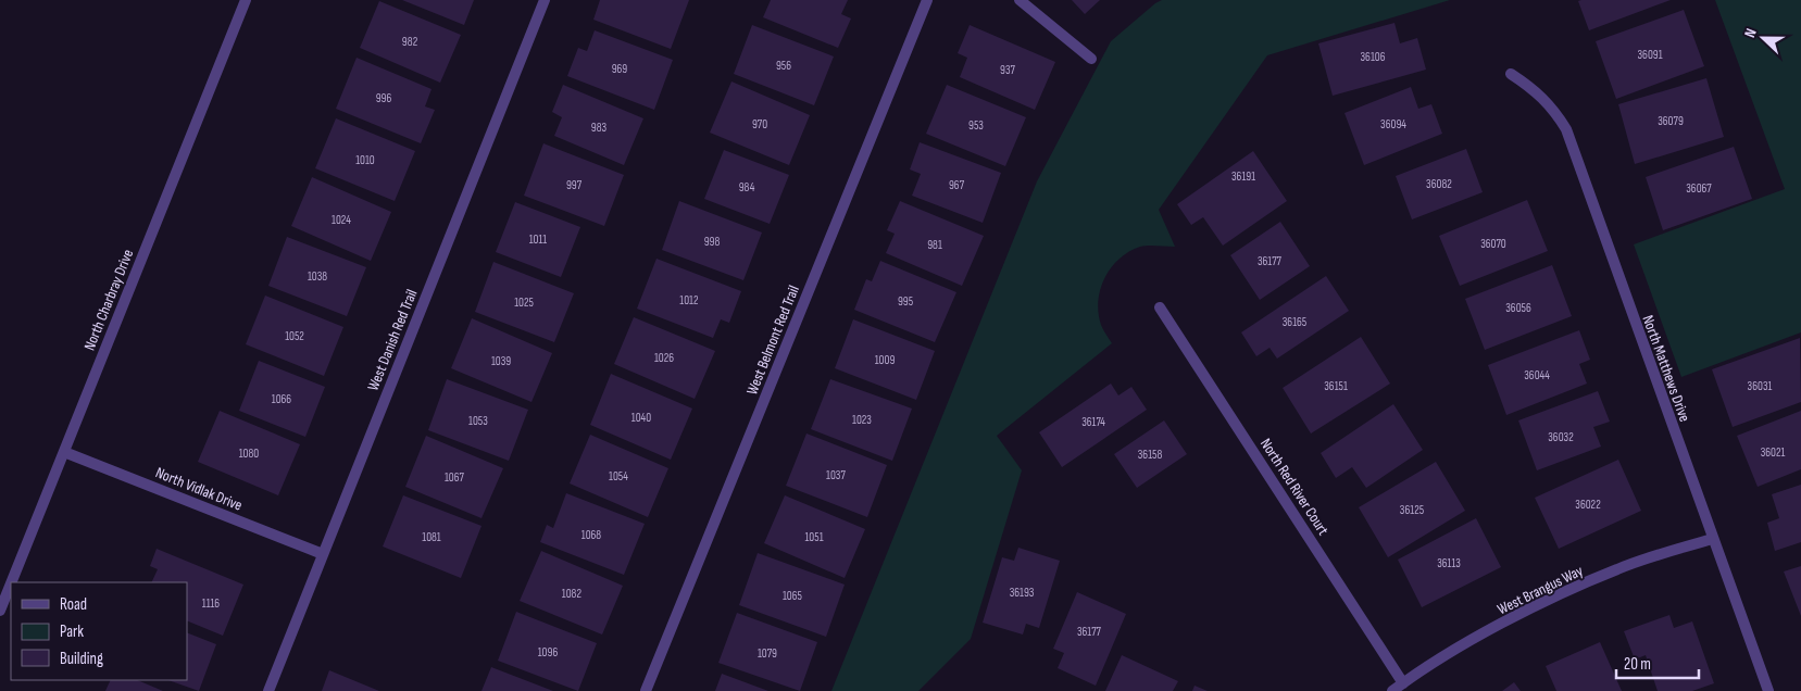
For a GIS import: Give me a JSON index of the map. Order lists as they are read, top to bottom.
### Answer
{
  "streets": {
    "street": [
      "North Charbray Drive",
      "West Danish Red Trail",
      "West Belmont Red Trail",
      "North Matthews Drive",
      "North Red River Court",
      "North Vidlak Drive",
      "West Brangus Way"
    ]
  },
  "crossings": [
    ["North Charbray Drive", "North Vidlak Drive"],
    ["West Danish Red Trail", "North Vidlak Drive"],
    ["North Matthews Drive", "West Brangus Way"],
    ["North Red River Court", "West Brangus Way"]
  ],
  "house_numbers": [
    "982",
    "36091",
    "36106",
    "956",
    "969",
    "937",
    "996",
    "36079",
    "970",
    "36094",
    "953",
    "983",
    "1010",
    "36191",
    "36082",
    "997",
    "967",
    "984",
    "36067",
    "1024",
    "1011",
    "998",
    "36070",
    "981",
    "36177",
    "1038",
    "1012",
    "995",
    "1025",
    "36056",
    "36165",
    "1052",
    "1026",
    "1009",
    "1039",
    "36044",
    "36151",
    "36031",
    "1066",
    "1040",
    "1023",
    "1053",
    "36174",
    "36032",
    "36021",
    "1080",
    "36158",
    "1037",
    "1054",
    "1067",
    "36022",
    "36125",
    "1068",
    "1081",
    "1051",
    "36113",
    "36193",
    "1082",
    "1065",
    "1116",
    "36177",
    "1096",
    "1079"
  ],
  "legend": ["Road", "Park", "Building"],
  "scale_bar": "20 m",
  "north": "left"
}
